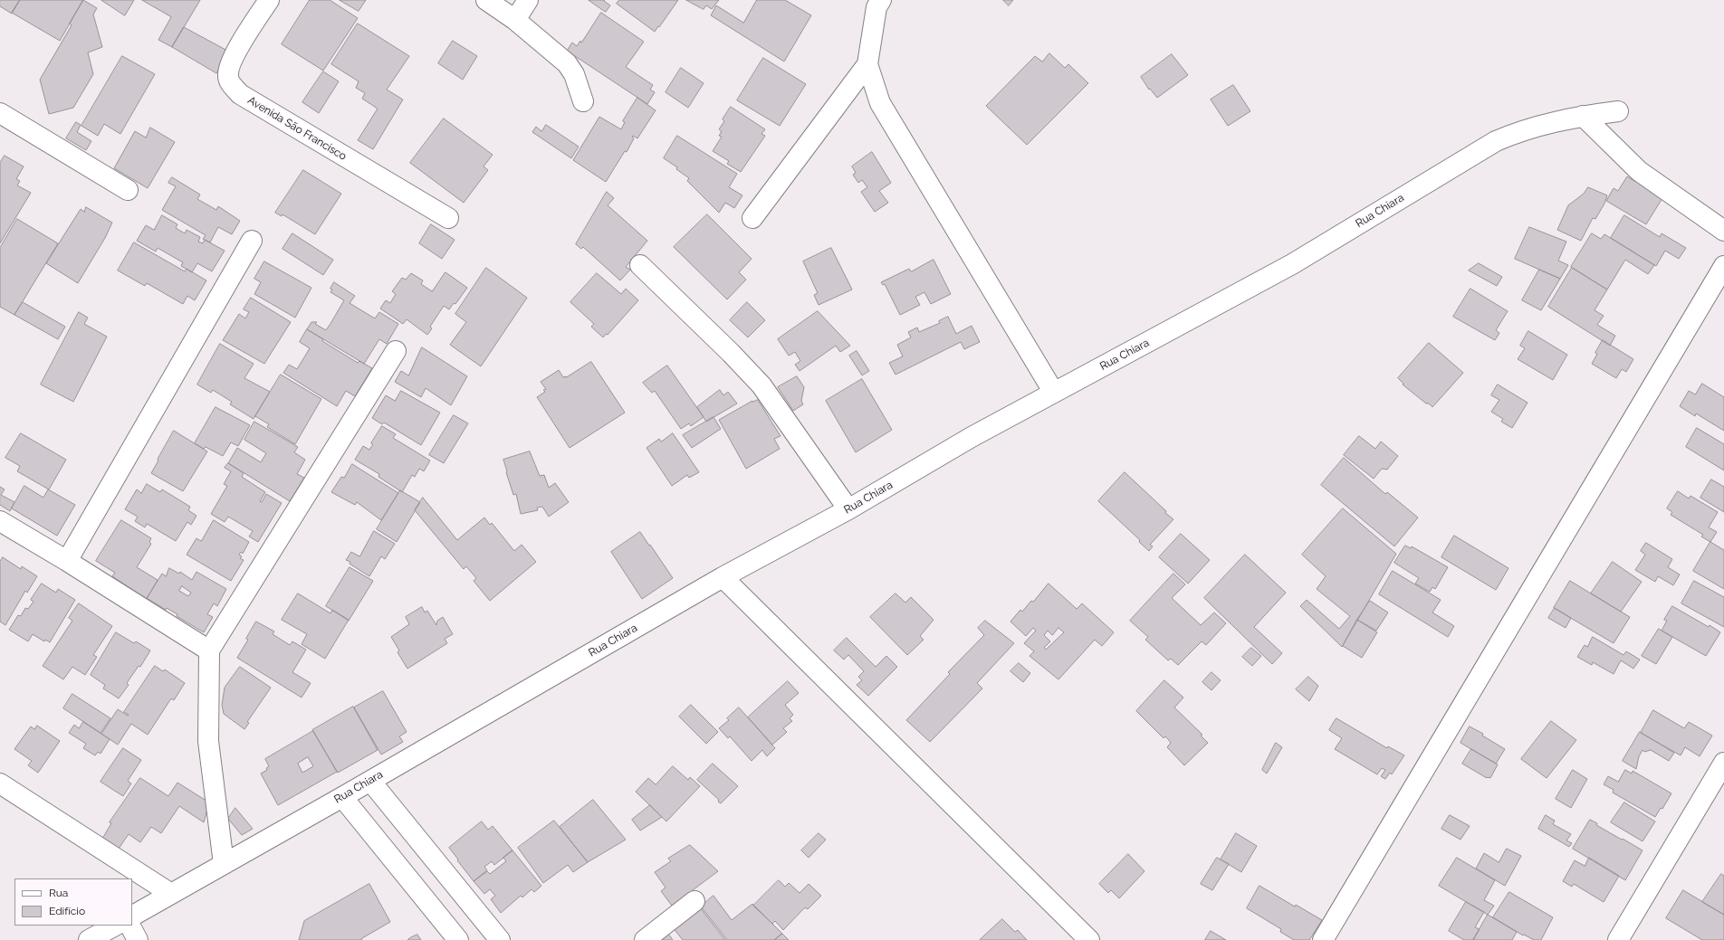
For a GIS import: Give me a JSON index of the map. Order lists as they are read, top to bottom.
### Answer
{
  "streets": {
    "street": ["Avenida São Francisco", "Rua Chiara"]
  },
  "legend": ["Rua", "Edifício"]
}
